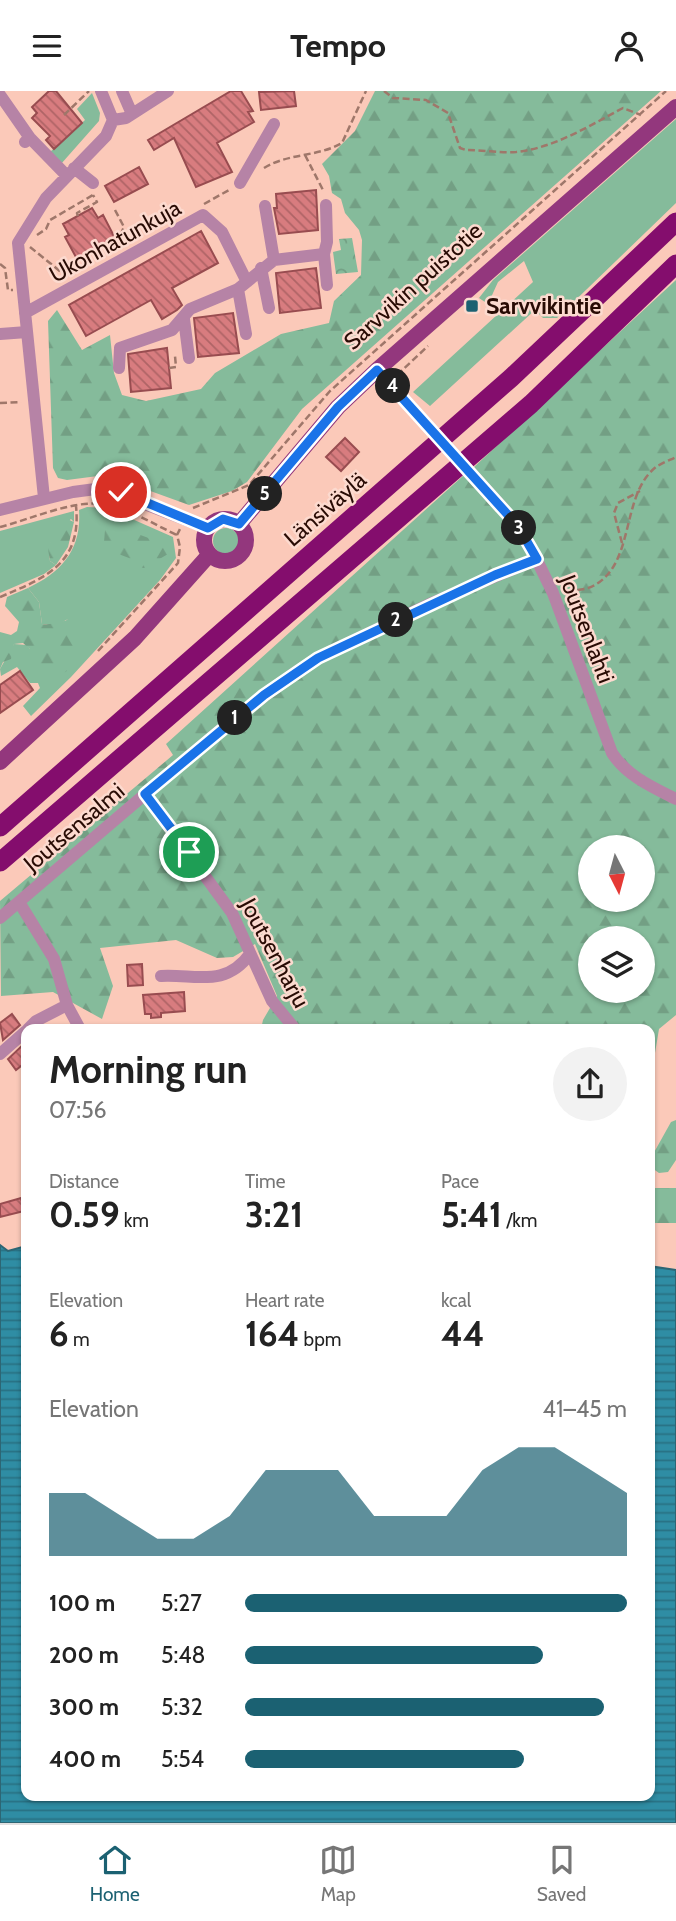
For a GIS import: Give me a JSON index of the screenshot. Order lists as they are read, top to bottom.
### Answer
{
  "streets": {
    "highway": ["Länsiväylä"],
    "main road": ["Sarvvikin puistotie"],
    "street": [
      "Ukonhatunkuja",
      "Joutsenlahti",
      "Joutsensalmi",
      "Joutsenharju"
    ]
  },
  "crossings": [
    ["Sarvvikin puistotie", "Joutsenlahti"],
    ["Joutsenlahti", "Joutsensalmi"],
    ["Joutsensalmi", "Joutsenharju"]
  ],
  "places": {
    "transit": ["Sarvvikintie"]
  },
  "north": "bottom",
  "page": {
    "header": "Tempo",
    "pins": [
      "4",
      "5",
      "3",
      "2",
      "1"
    ],
    "heading": ["Morning run", "07:56"],
    "stats": [
      ["Distance", "0.59 km"],
      ["Time", "3:21"],
      ["Pace", "5:41 /km"],
      ["Elevation", "6 m"],
      ["Heart rate", "164 bpm"],
      ["kcal", "44"]
    ],
    "chart": ["Elevation", "41–45 m"],
    "list": [
      {
        "name": "100 m",
        "note": "5:27"
      },
      {
        "name": "200 m",
        "note": "5:48"
      },
      {
        "name": "300 m",
        "note": "5:32"
      },
      {
        "name": "400 m",
        "note": "5:54"
      }
    ],
    "tabs": ["Home", "Map", "Saved"]
  }
}
